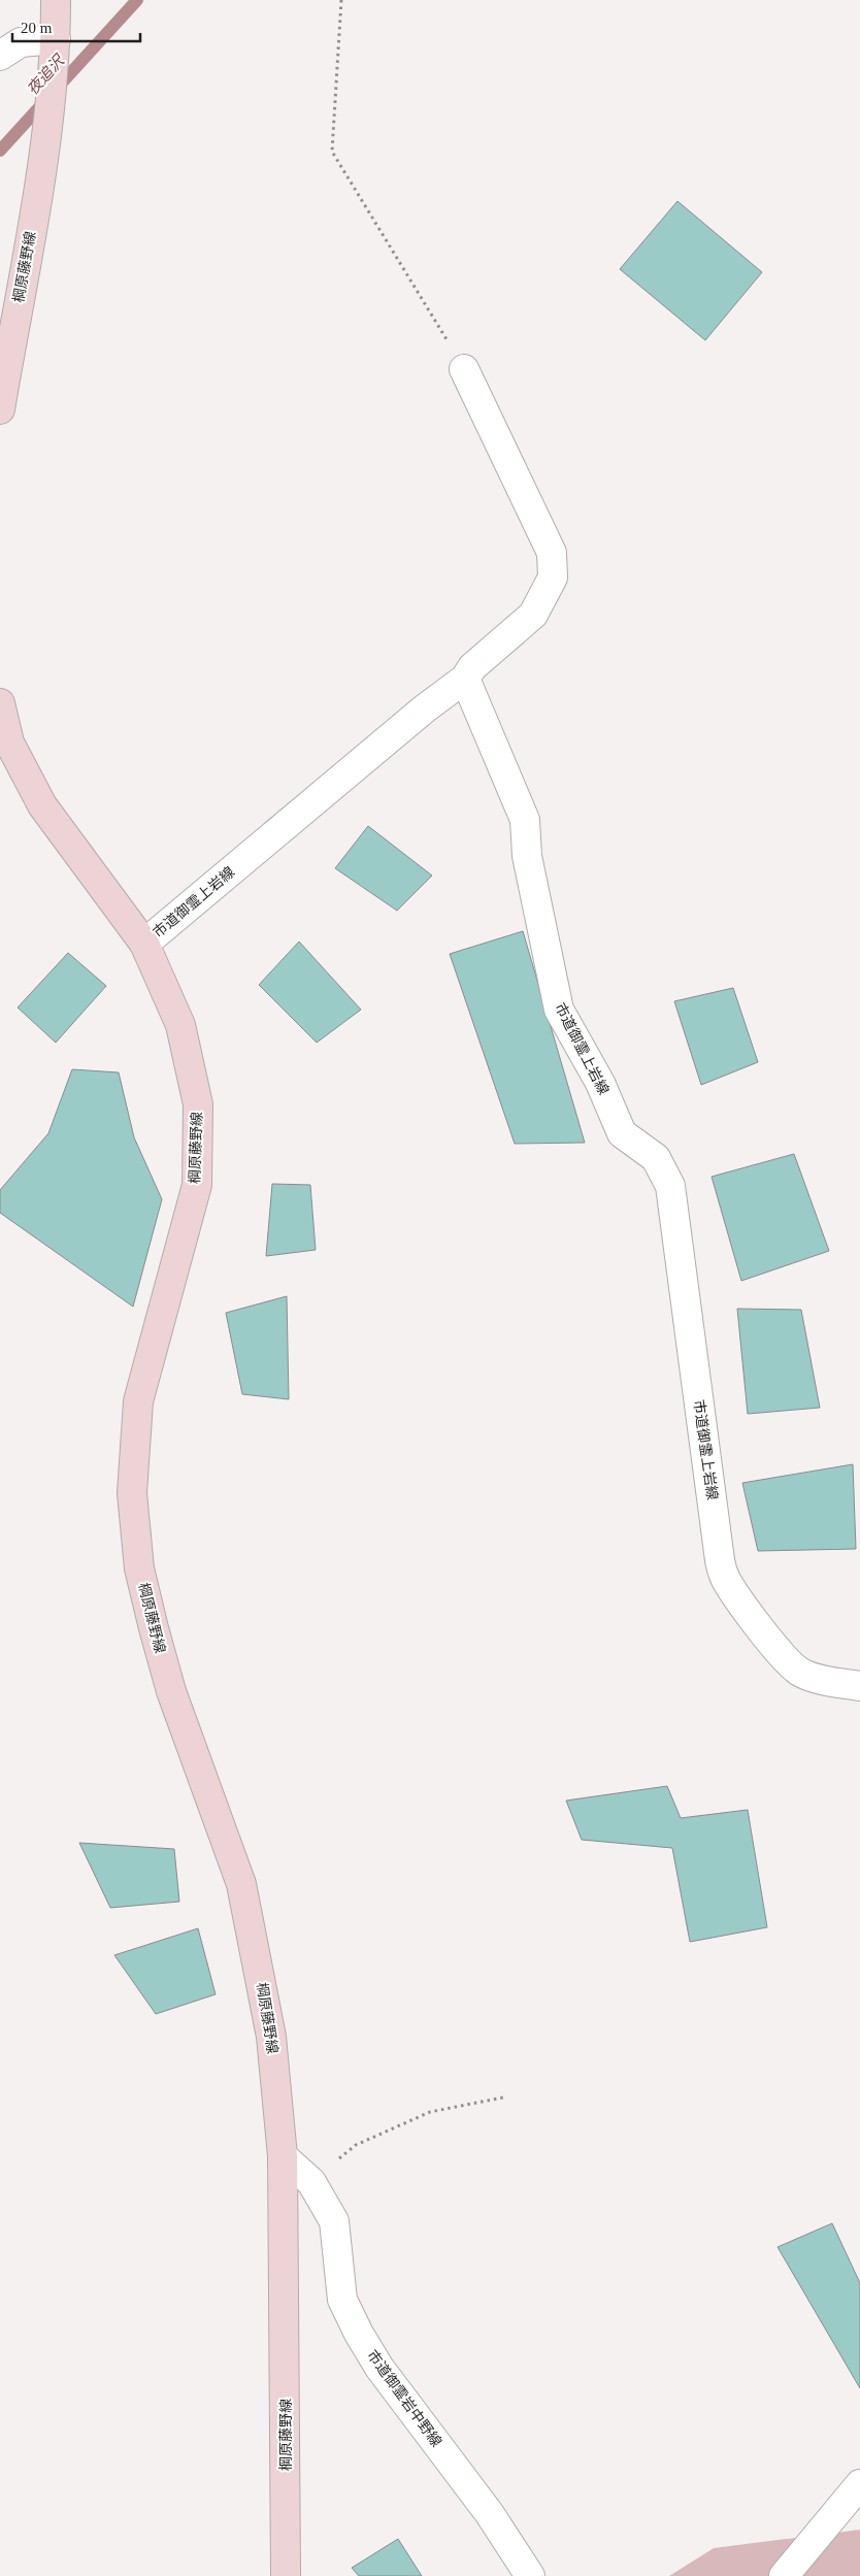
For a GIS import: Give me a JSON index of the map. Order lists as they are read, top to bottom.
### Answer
{
  "streets": {
    "main road": ["棡原藤野線"],
    "street": ["市道御霊上岩線", "市道御霊岩中野線"]
  },
  "crossings": [
    ["棡原藤野線", "市道御霊上岩線"],
    ["棡原藤野線", "市道御霊岩中野線"]
  ],
  "water": ["夜追沢"],
  "scale_bar": "20 m"
}
